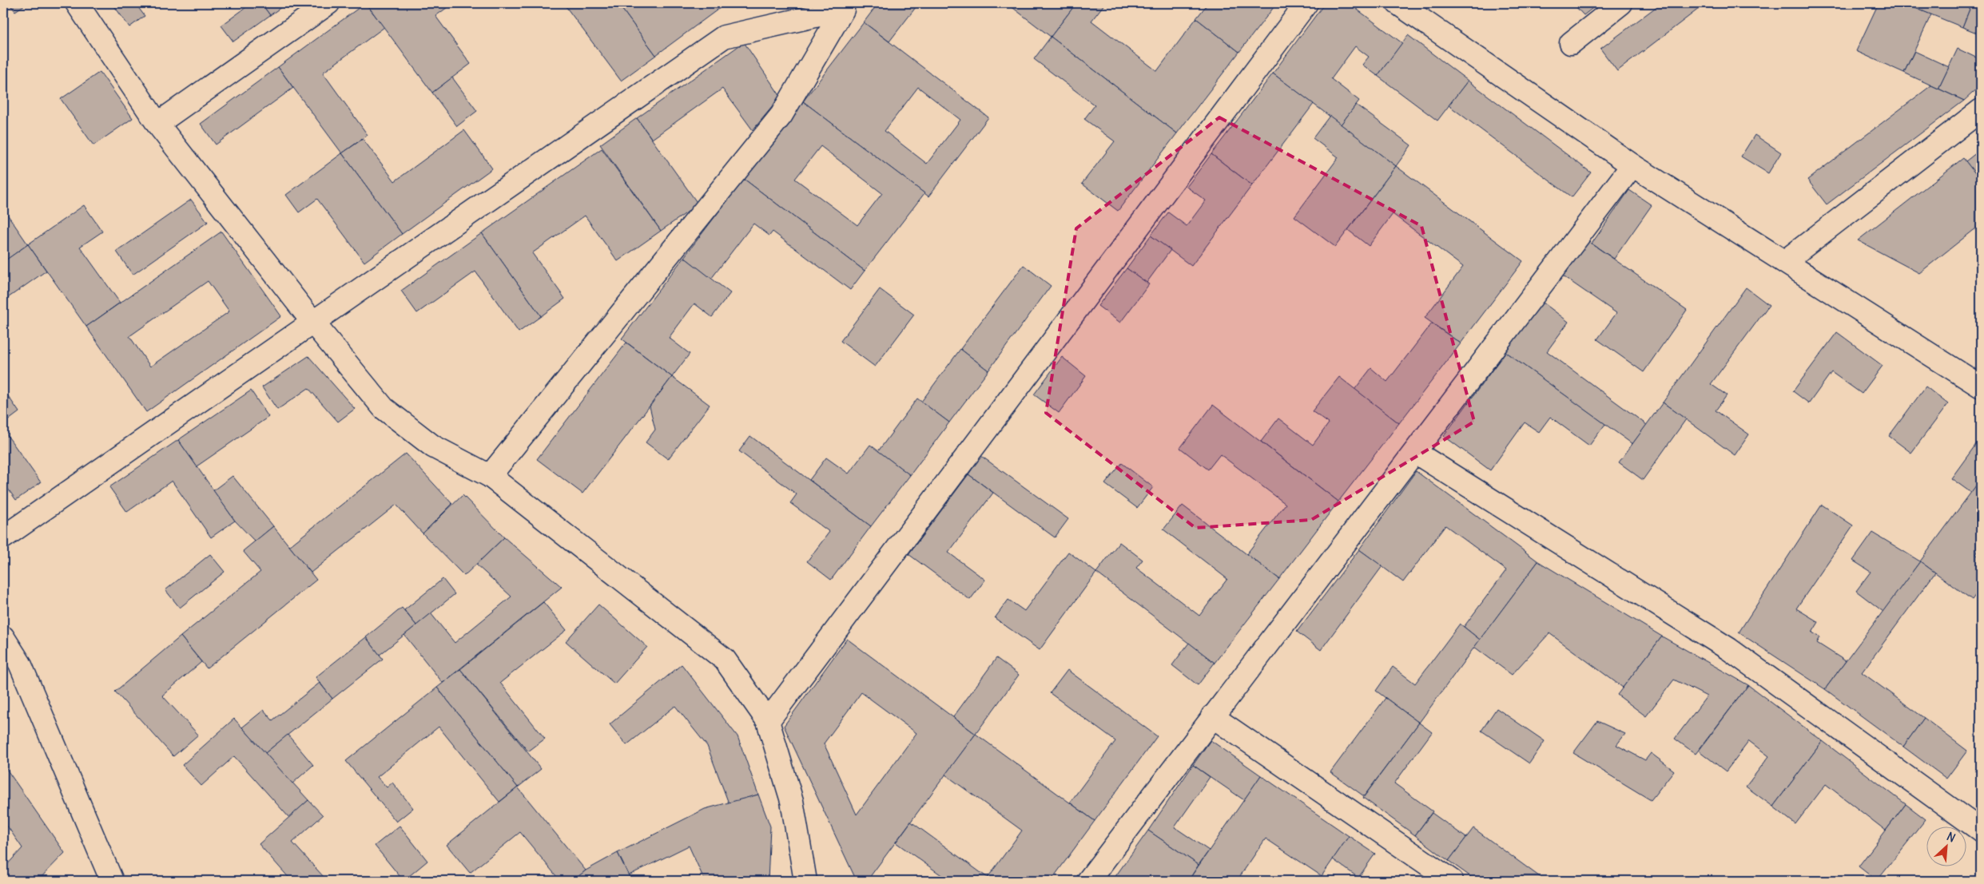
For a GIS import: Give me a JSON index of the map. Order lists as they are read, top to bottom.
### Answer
{
  "north": "top right"
}
